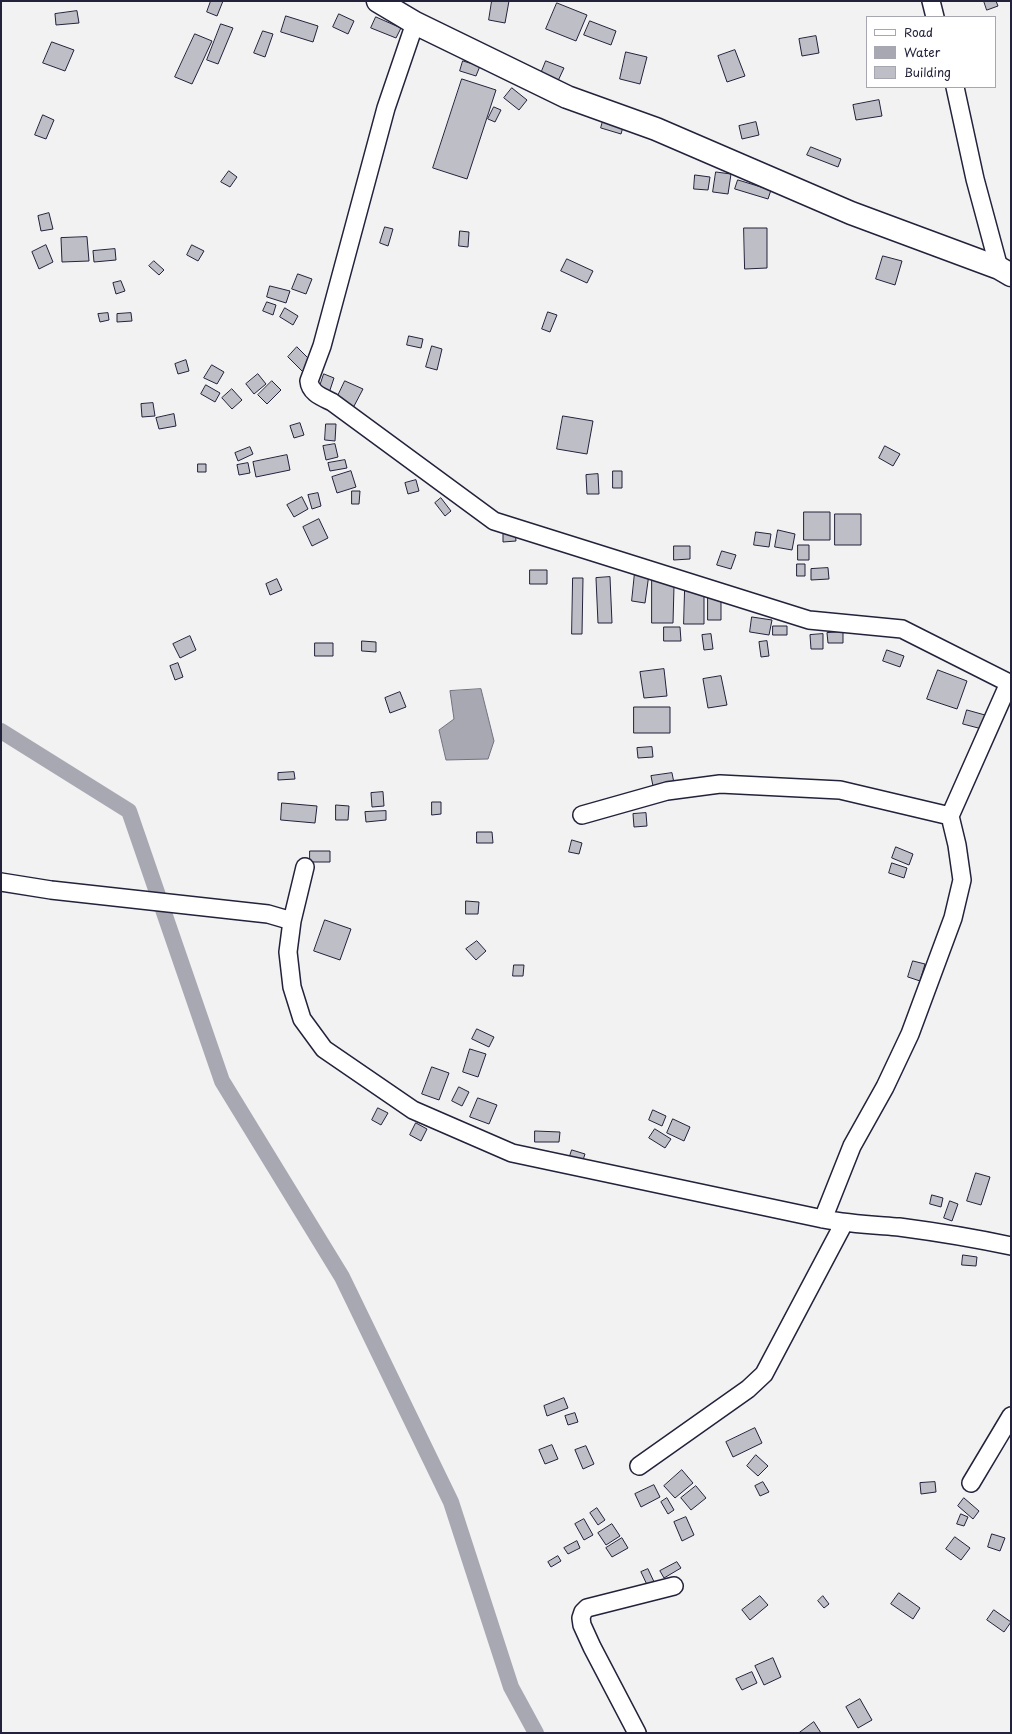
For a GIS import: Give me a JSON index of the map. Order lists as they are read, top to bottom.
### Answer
{
  "legend": ["Road", "Water", "Building"]
}
